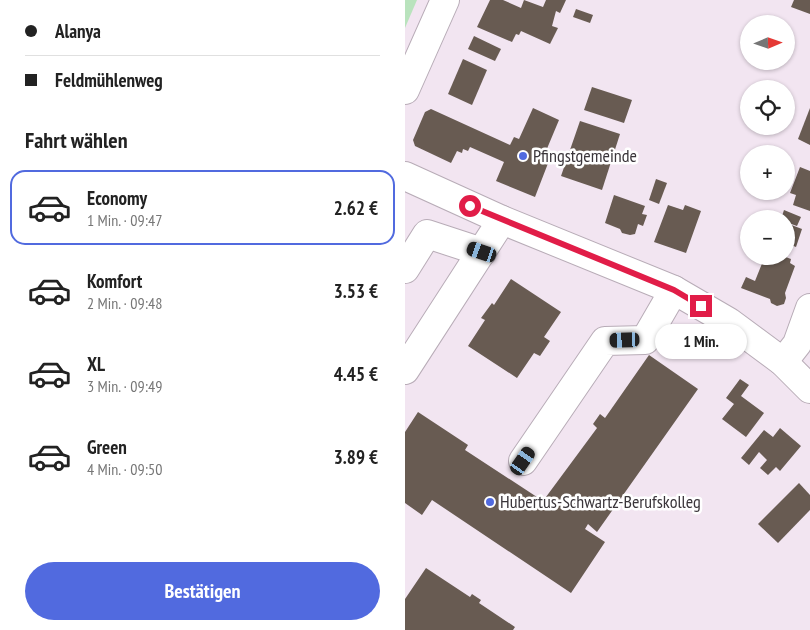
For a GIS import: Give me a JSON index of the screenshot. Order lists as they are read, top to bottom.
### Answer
{
  "places": ["Pfingstgemeinde", "Hubertus-Schwartz-Berufskolleg"],
  "north": "right",
  "page": {
    "banner": ["Alanya", "Feldmühlenweg"],
    "map_buttons": ["+", "−"],
    "heading": "Fahrt wählen",
    "list": [
      {
        "name": "Economy",
        "note": "1 Min. · 09:47",
        "value": "2.62 €"
      },
      {
        "name": "Komfort",
        "note": "2 Min. · 09:48",
        "value": "3.53 €"
      },
      {
        "name": "XL",
        "note": "3 Min. · 09:49",
        "value": "4.45 €"
      },
      {
        "name": "Green",
        "note": "4 Min. · 09:50",
        "value": "3.89 €"
      }
    ],
    "bubble": "1 Min.",
    "buttons": "Bestätigen"
  }
}
